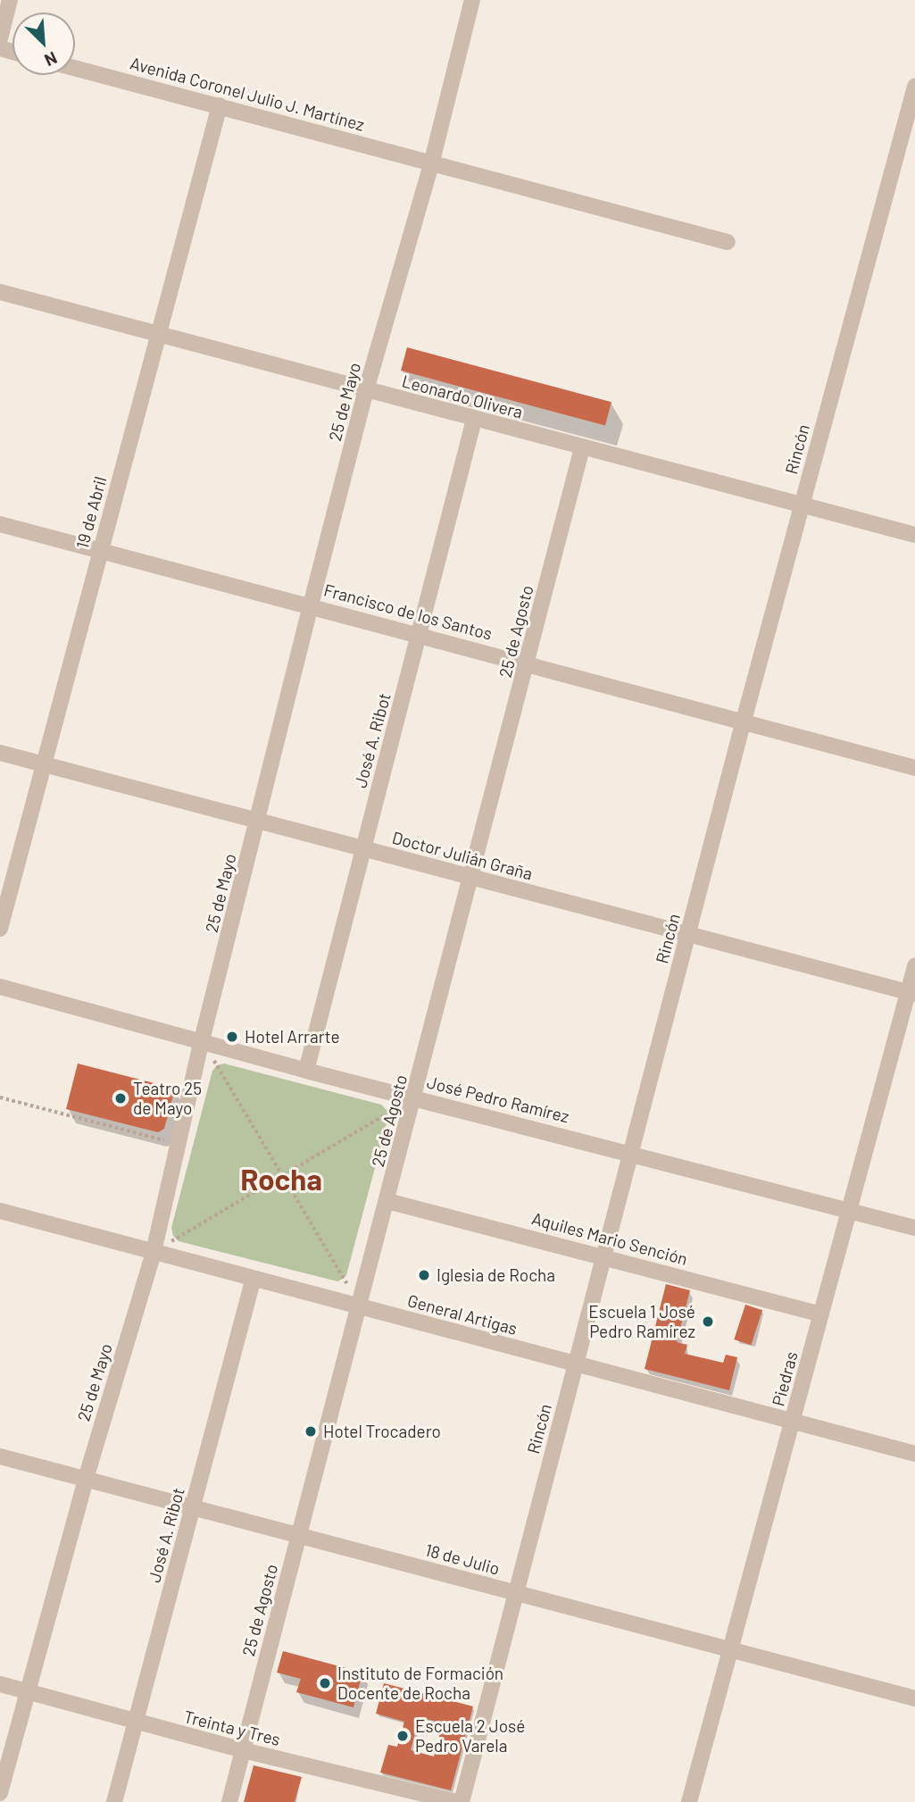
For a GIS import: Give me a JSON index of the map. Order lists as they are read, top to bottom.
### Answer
{
  "streets": {
    "street": [
      "Avenida Coronel Julio J. Martínez",
      "Leonardo Olivera",
      "25 de Mayo",
      "Rincón",
      "19 de Abril",
      "Francisco de los Santos",
      "25 de Agosto",
      "José A. Ribot",
      "Doctor Julián Graña",
      "José Pedro Ramírez",
      "Aquiles Mario Sención",
      "General Artigas",
      "Piedras",
      "18 de Julio",
      "Treinta y Tres"
    ]
  },
  "crossings": [
    ["Avenida Coronel Julio J. Martínez", "25 de Mayo"],
    ["Avenida Coronel Julio J. Martínez", "19 de Abril"],
    ["Leonardo Olivera", "25 de Mayo"],
    ["Leonardo Olivera", "Rincón"],
    ["Leonardo Olivera", "19 de Abril"],
    ["Leonardo Olivera", "25 de Agosto"],
    ["Leonardo Olivera", "José A. Ribot"],
    ["25 de Mayo", "Francisco de los Santos"],
    ["25 de Mayo", "Doctor Julián Graña"],
    ["25 de Mayo", "José Pedro Ramírez"],
    ["25 de Mayo", "General Artigas"],
    ["25 de Mayo", "18 de Julio"],
    ["25 de Mayo", "Treinta y Tres"],
    ["Rincón", "Francisco de los Santos"],
    ["Rincón", "Doctor Julián Graña"],
    ["Rincón", "José Pedro Ramírez"],
    ["Rincón", "Aquiles Mario Sención"],
    ["Rincón", "General Artigas"],
    ["Rincón", "18 de Julio"],
    ["Rincón", "Treinta y Tres"],
    ["19 de Abril", "Francisco de los Santos"],
    ["19 de Abril", "Doctor Julián Graña"],
    ["Francisco de los Santos", "25 de Agosto"],
    ["Francisco de los Santos", "José A. Ribot"],
    ["25 de Agosto", "Doctor Julián Graña"],
    ["25 de Agosto", "José Pedro Ramírez"],
    ["25 de Agosto", "Aquiles Mario Sención"],
    ["25 de Agosto", "General Artigas"],
    ["25 de Agosto", "18 de Julio"],
    ["25 de Agosto", "Treinta y Tres"],
    ["José A. Ribot", "Doctor Julián Graña"],
    ["José A. Ribot", "José Pedro Ramírez"],
    ["José A. Ribot", "General Artigas"],
    ["José A. Ribot", "18 de Julio"],
    ["José A. Ribot", "Treinta y Tres"],
    ["Doctor Julián Graña", "Piedras"],
    ["José Pedro Ramírez", "Piedras"],
    ["Aquiles Mario Sención", "Piedras"],
    ["General Artigas", "Piedras"],
    ["Piedras", "18 de Julio"]
  ],
  "districts": ["Rocha"],
  "places": [
    "Hotel Arrarte",
    "Teatro 25 de Mayo",
    "Iglesia de Rocha",
    "Escuela 1 José Pedro Ramírez",
    "Hotel Trocadero",
    "Instituto de Formación Docente de Rocha",
    "Escuela 2 José Pedro Varela"
  ],
  "north": "bottom right"
}
